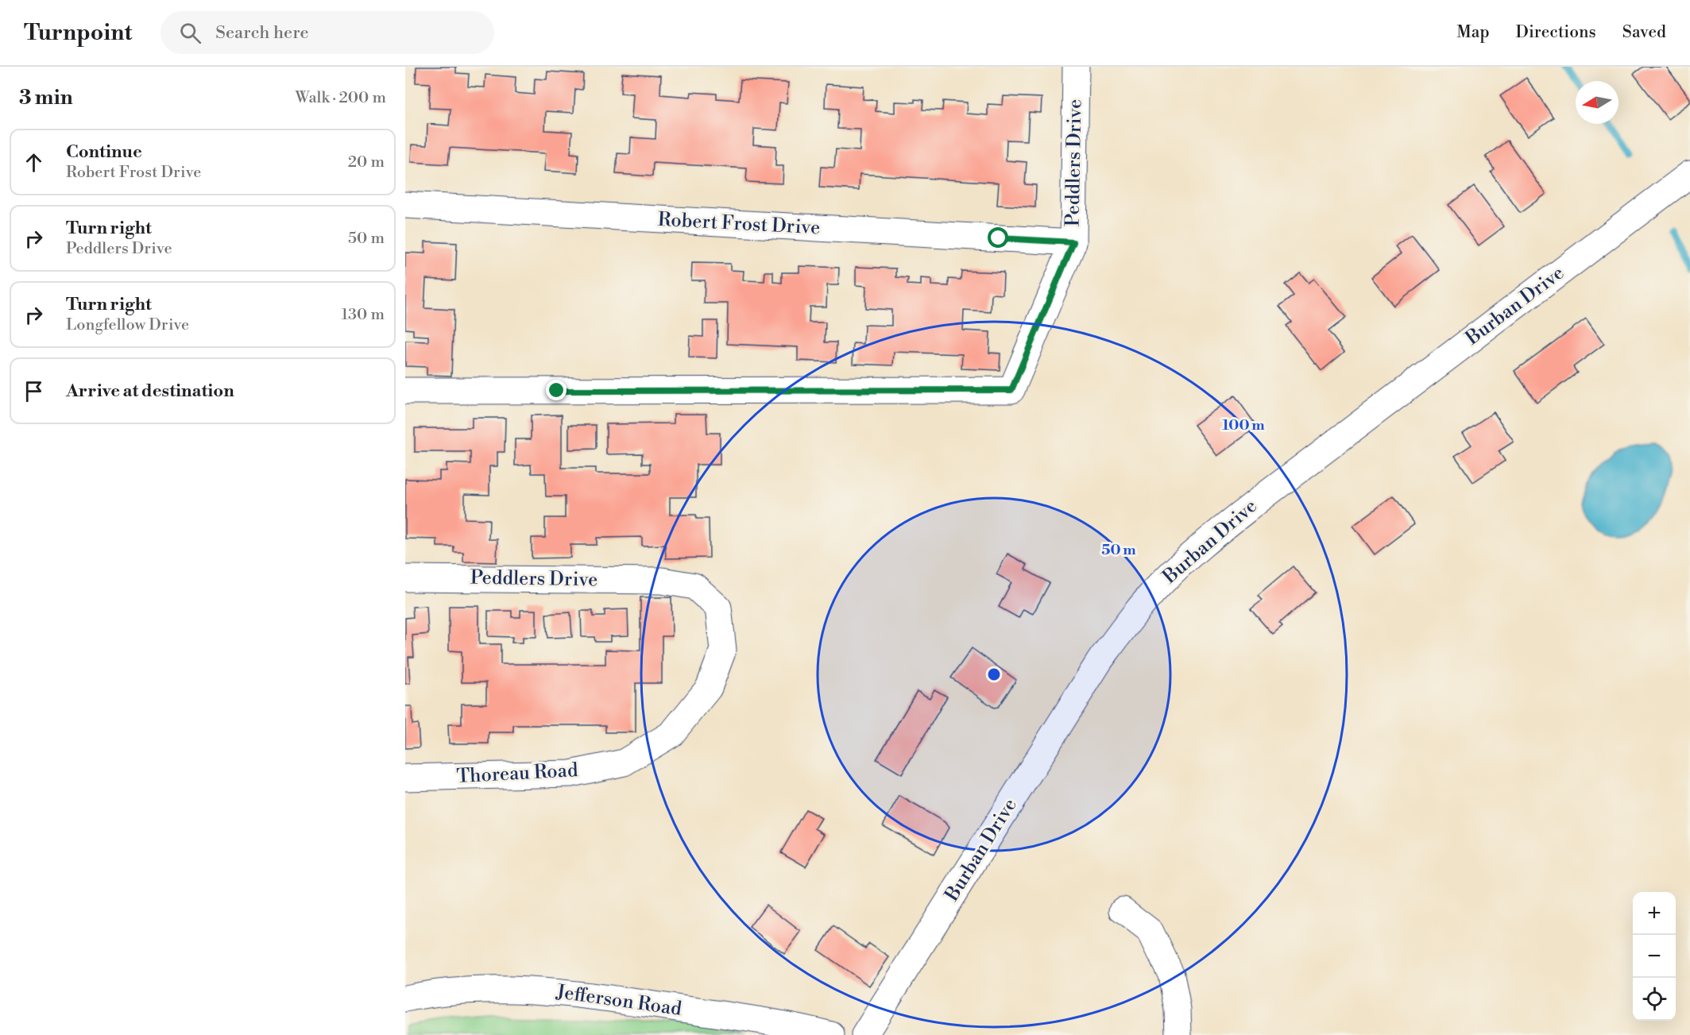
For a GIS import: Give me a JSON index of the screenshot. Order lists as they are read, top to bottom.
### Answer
{
  "streets": {
    "street": [
      "Peddlers Drive",
      "Robert Frost Drive",
      "Burban Drive",
      "Thoreau Road",
      "Jefferson Road"
    ]
  },
  "crossings": [
    ["Peddlers Drive", "Robert Frost Drive"],
    ["Peddlers Drive", "Thoreau Road"]
  ],
  "north": "left",
  "page": {
    "header": "Turnpoint",
    "search": "Search here",
    "nav": ["Map", "Directions", "Saved"],
    "heading": ["3 min", "Walk · 200 m"],
    "list": [
      ["Continue", "Robert Frost Drive", "20 m"],
      ["Turn right", "Peddlers Drive", "50 m"],
      ["Turn right", "Longfellow Drive", "130 m"],
      "Arrive at destination"
    ],
    "map_buttons": ["+", "−"]
  },
  "rings": ["100 m", "50 m"]
}
